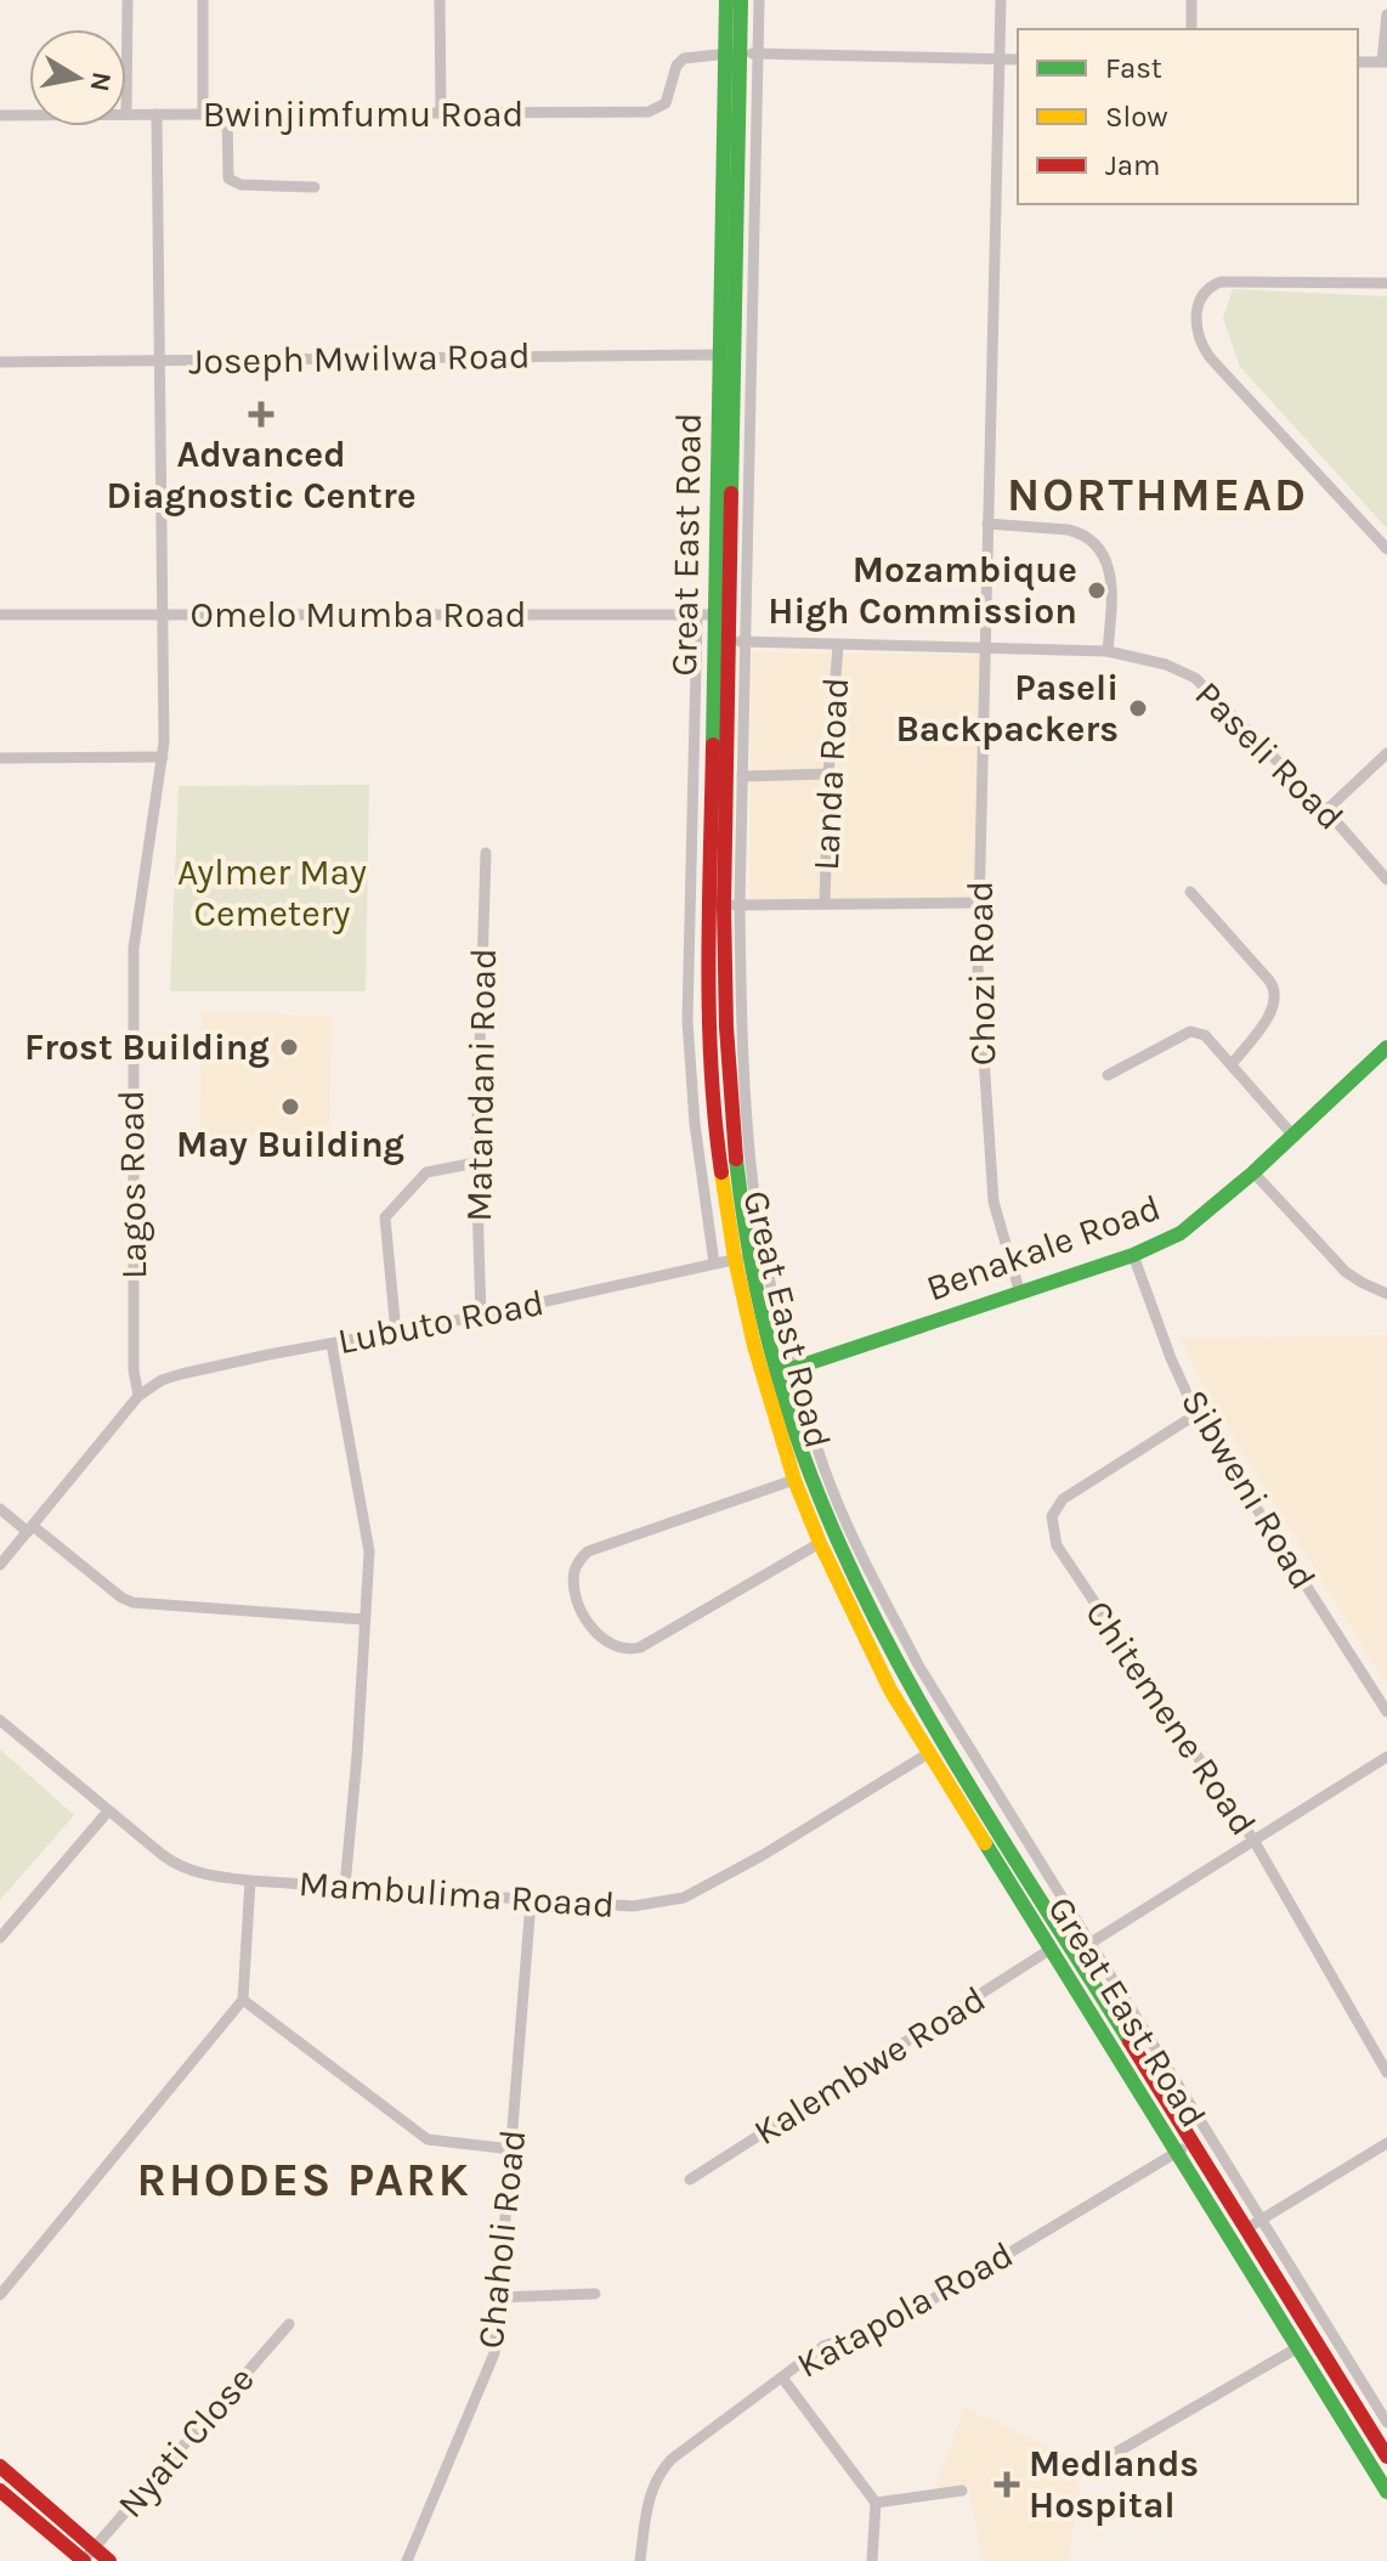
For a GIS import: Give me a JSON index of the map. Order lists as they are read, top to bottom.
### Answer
{
  "streets": {
    "main road": ["Great East Road", "Benakale Road"],
    "street": [
      "Bwinjimfumu Road",
      "Joseph Mwilwa Road",
      "Omelo Mumba Road",
      "Paseli Road",
      "Landa Road",
      "Chozi Road",
      "Matandani Road",
      "Lagos Road",
      "Lubuto Road",
      "Sibweni Road",
      "Chitemene Road",
      "Mambulima Roaad",
      "Kalembwe Road",
      "Chaholi Road",
      "Katapola Road",
      "Nyati Close"
    ]
  },
  "crossings": [
    ["Bwinjimfumu Road", "Great East Road"],
    ["Bwinjimfumu Road", "Lagos Road"],
    ["Joseph Mwilwa Road", "Great East Road"],
    ["Joseph Mwilwa Road", "Lagos Road"],
    ["Great East Road", "Omelo Mumba Road"],
    ["Great East Road", "Paseli Road"],
    ["Great East Road", "Benakale Road"],
    ["Great East Road", "Lubuto Road"],
    ["Great East Road", "Mambulima Roaad"],
    ["Great East Road", "Kalembwe Road"],
    ["Great East Road", "Katapola Road"],
    ["Omelo Mumba Road", "Lagos Road"],
    ["Paseli Road", "Landa Road"],
    ["Paseli Road", "Chozi Road"],
    ["Chozi Road", "Benakale Road"],
    ["Matandani Road", "Lubuto Road"],
    ["Lagos Road", "Lubuto Road"],
    ["Benakale Road", "Sibweni Road"],
    ["Sibweni Road", "Chitemene Road"],
    ["Mambulima Roaad", "Chaholi Road"]
  ],
  "districts": ["NORTHMEAD", "RHODES PARK"],
  "parks": ["Aylmer May Cemetery"],
  "places": {
    "health": ["Advanced Diagnostic Centre", "Medlands Hospital"],
    "other": [
      "Mozambique High Commission",
      "Paseli Backpackers",
      "Frost Building",
      "May Building"
    ]
  },
  "legend": ["Fast", "Slow", "Jam"],
  "north": "right"
}
